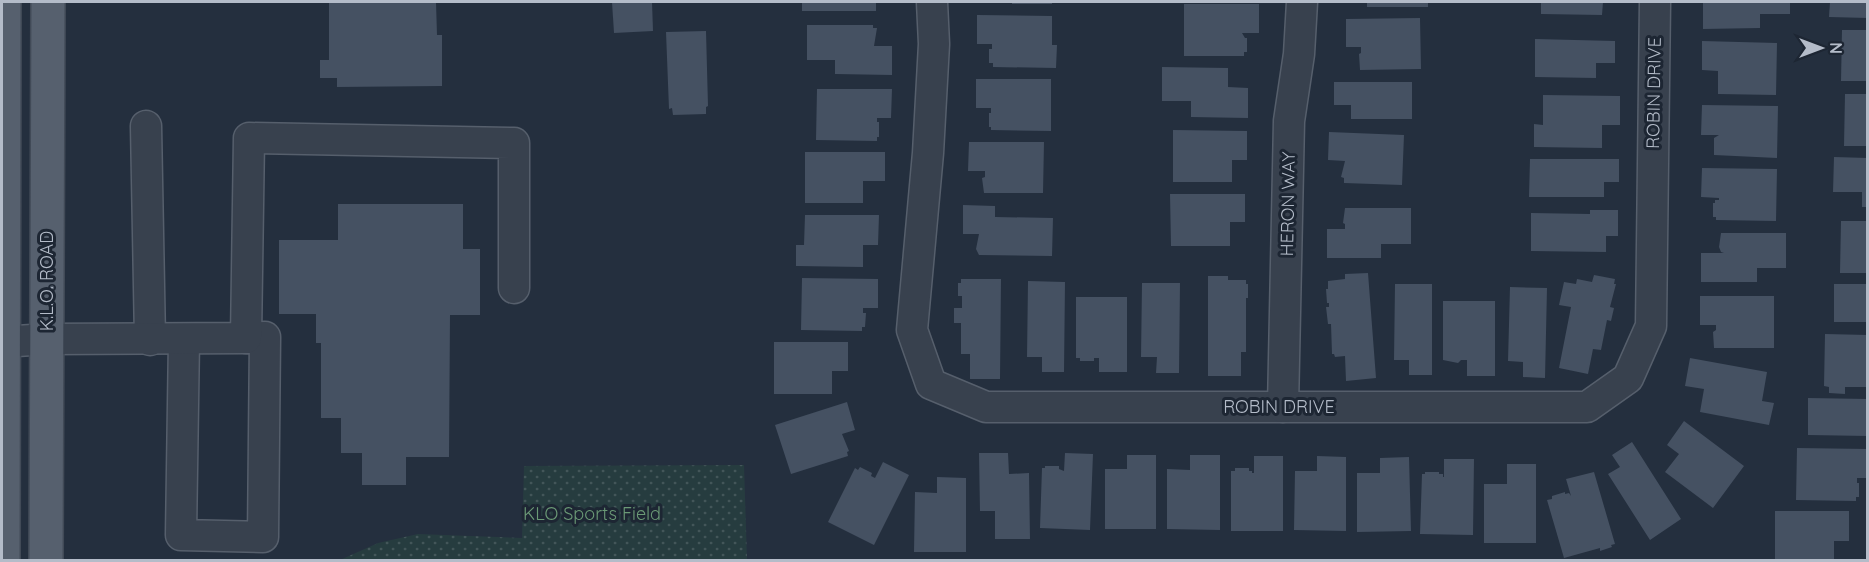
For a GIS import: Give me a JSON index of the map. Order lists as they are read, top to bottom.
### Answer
{
  "streets": {
    "main road": ["K.L.O. ROAD"],
    "street": ["ROBIN DRIVE", "HERON WAY"]
  },
  "crossings": [
    ["ROBIN DRIVE", "HERON WAY"]
  ],
  "parks": ["KLO Sports Field"],
  "north": "right"
}
